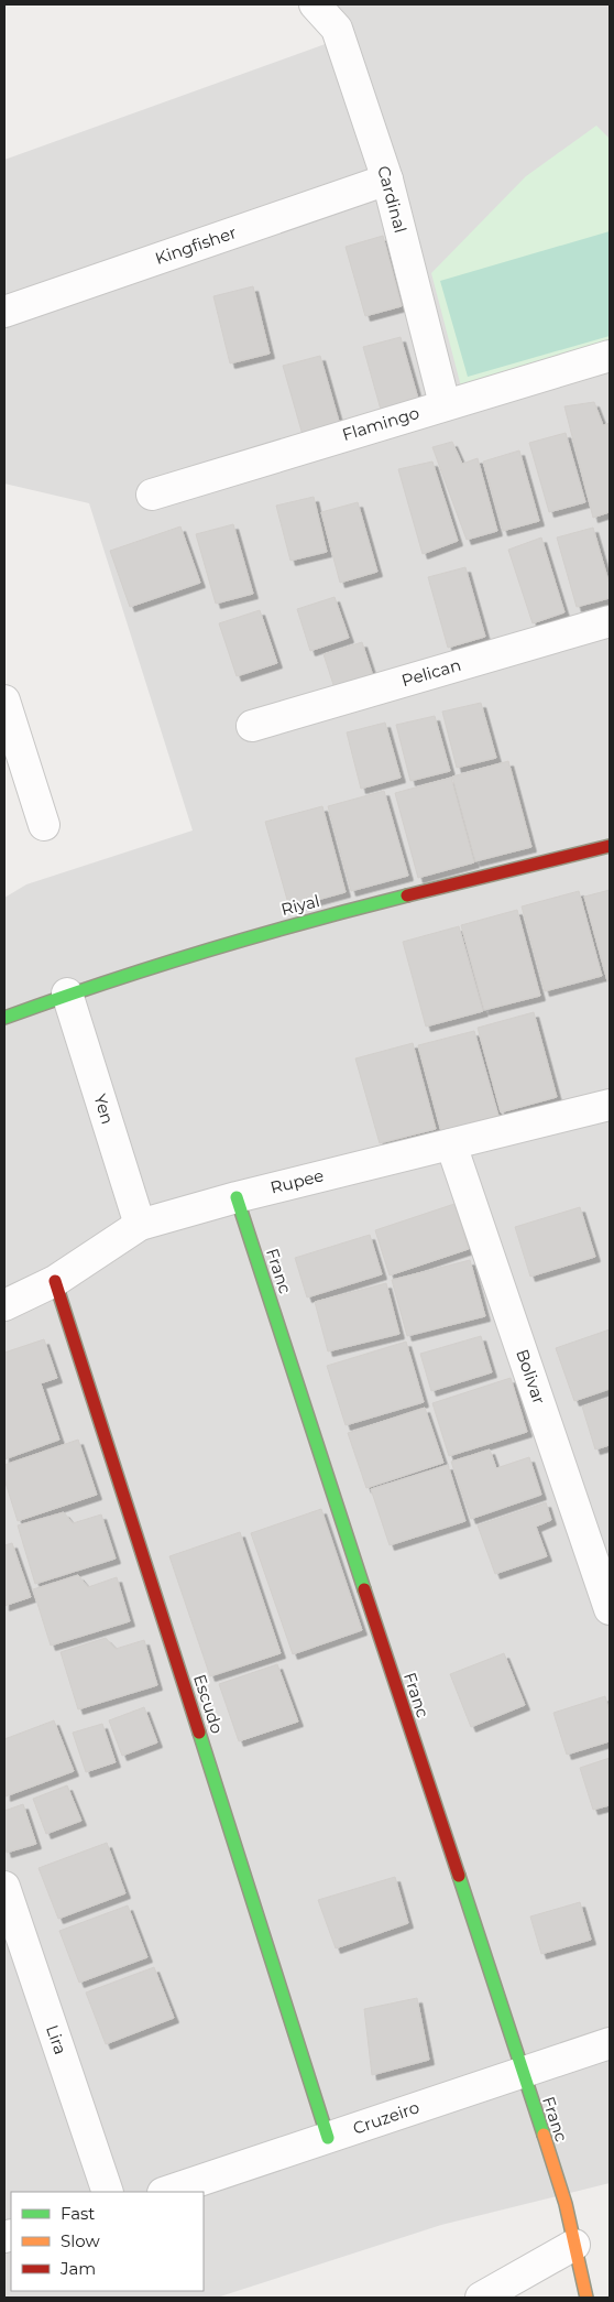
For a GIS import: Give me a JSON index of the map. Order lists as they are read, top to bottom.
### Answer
{
  "streets": {
    "street": [
      "Cardinal",
      "Kingfisher",
      "Flamingo",
      "Pelican",
      "Riyal",
      "Yen",
      "Rupee",
      "Franc",
      "Bolivar",
      "Escudo",
      "Lira",
      "Cruzeiro"
    ]
  },
  "crossings": [
    ["Cardinal", "Kingfisher"],
    ["Cardinal", "Flamingo"],
    ["Riyal", "Yen"],
    ["Yen", "Rupee"],
    ["Rupee", "Franc"],
    ["Rupee", "Bolivar"],
    ["Rupee", "Escudo"],
    ["Franc", "Cruzeiro"],
    ["Escudo", "Cruzeiro"]
  ],
  "legend": ["Fast", "Slow", "Jam"]
}
